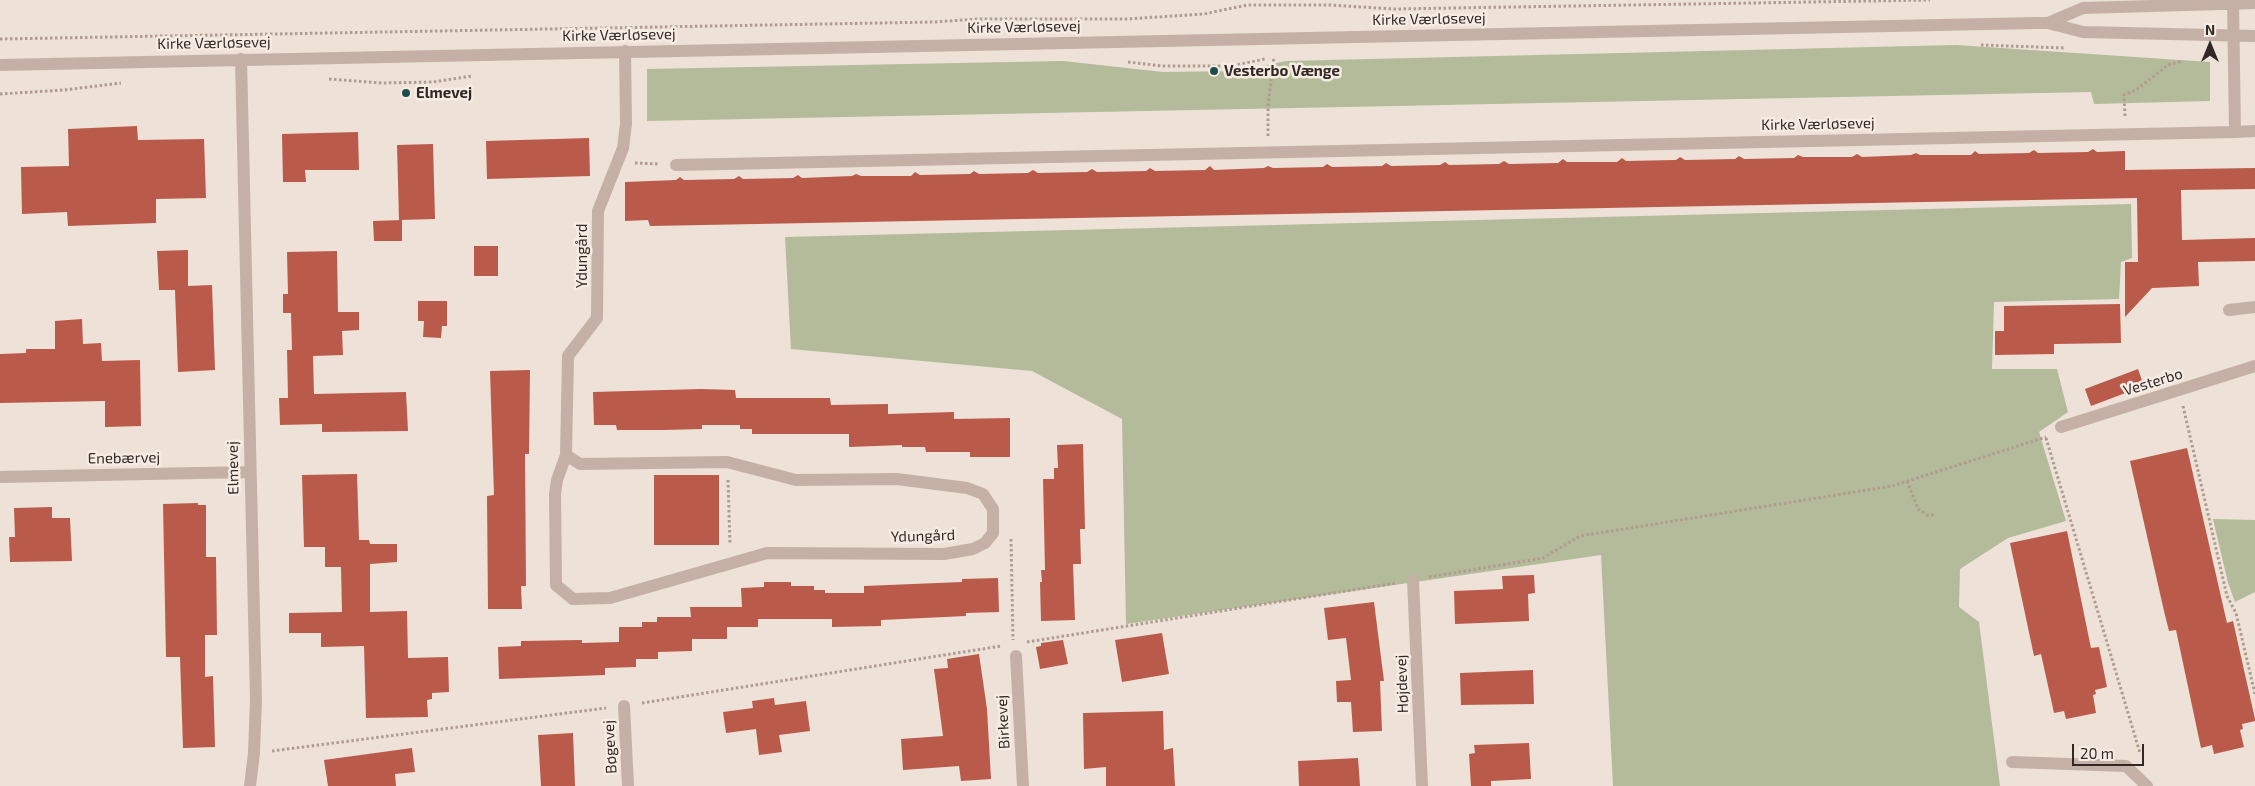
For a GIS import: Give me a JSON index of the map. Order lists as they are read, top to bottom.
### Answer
{
  "streets": {
    "street": [
      "Kirke Værløsevej",
      "Ydungård",
      "Vesterbo",
      "Enebærvej",
      "Elmevej",
      "Højdevej",
      "Birkevej",
      "Bøgevej"
    ]
  },
  "crossings": [
    ["Kirke Værløsevej", "Ydungård"],
    ["Kirke Værløsevej", "Elmevej"],
    ["Enebærvej", "Elmevej"]
  ],
  "places": ["Vesterbo Vænge", "Elmevej"],
  "scale_bar": "20 m",
  "north": "top"
}
